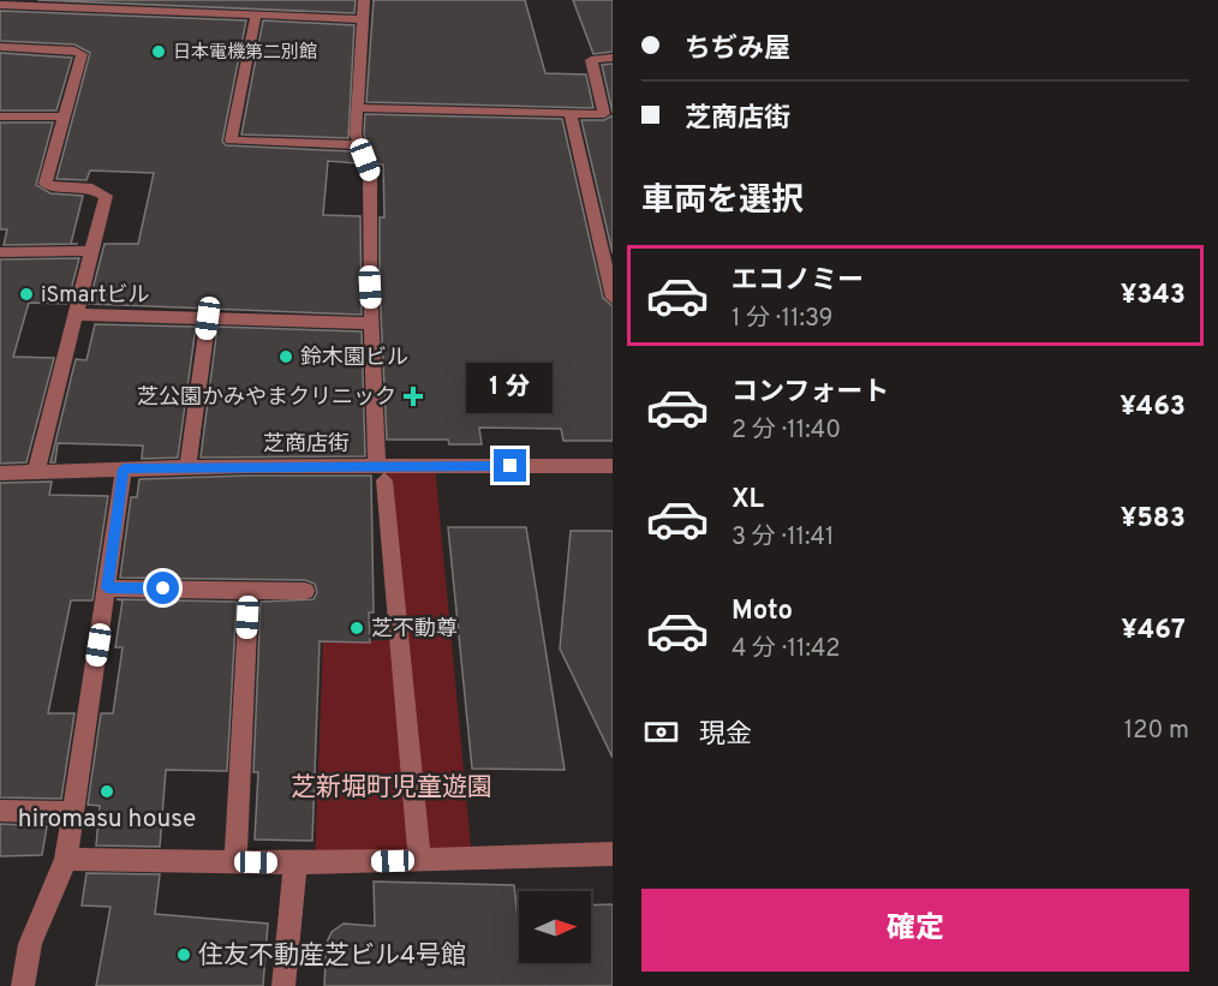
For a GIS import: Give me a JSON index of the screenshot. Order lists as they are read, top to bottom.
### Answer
{
  "streets": {
    "street": ["芝商店街"]
  },
  "parks": ["芝新堀町児童遊園"],
  "places": {
    "other": [
      "日本電機第二別館",
      "iSmartビル",
      "鈴木園ビル",
      "芝不動尊",
      "hiromasu house",
      "住友不動産芝ビル4号館"
    ],
    "health": ["芝公園かみやまクリニック"]
  },
  "north": "right",
  "page": {
    "banner": ["ちぢみ屋", "芝商店街"],
    "heading": "車両を選択",
    "list": [
      {
        "name": "エコノミー",
        "note": "1 分 · 11:39",
        "value": "¥343"
      },
      {
        "name": "コンフォート",
        "note": "2 分 · 11:40",
        "value": "¥463"
      },
      {
        "name": "XL",
        "note": "3 分 · 11:41",
        "value": "¥583"
      },
      {
        "name": "Moto",
        "note": "4 分 · 11:42",
        "value": "¥467"
      }
    ],
    "bubble": "1 分",
    "pay": ["現金", "120 m"],
    "buttons": "確定"
  }
}
